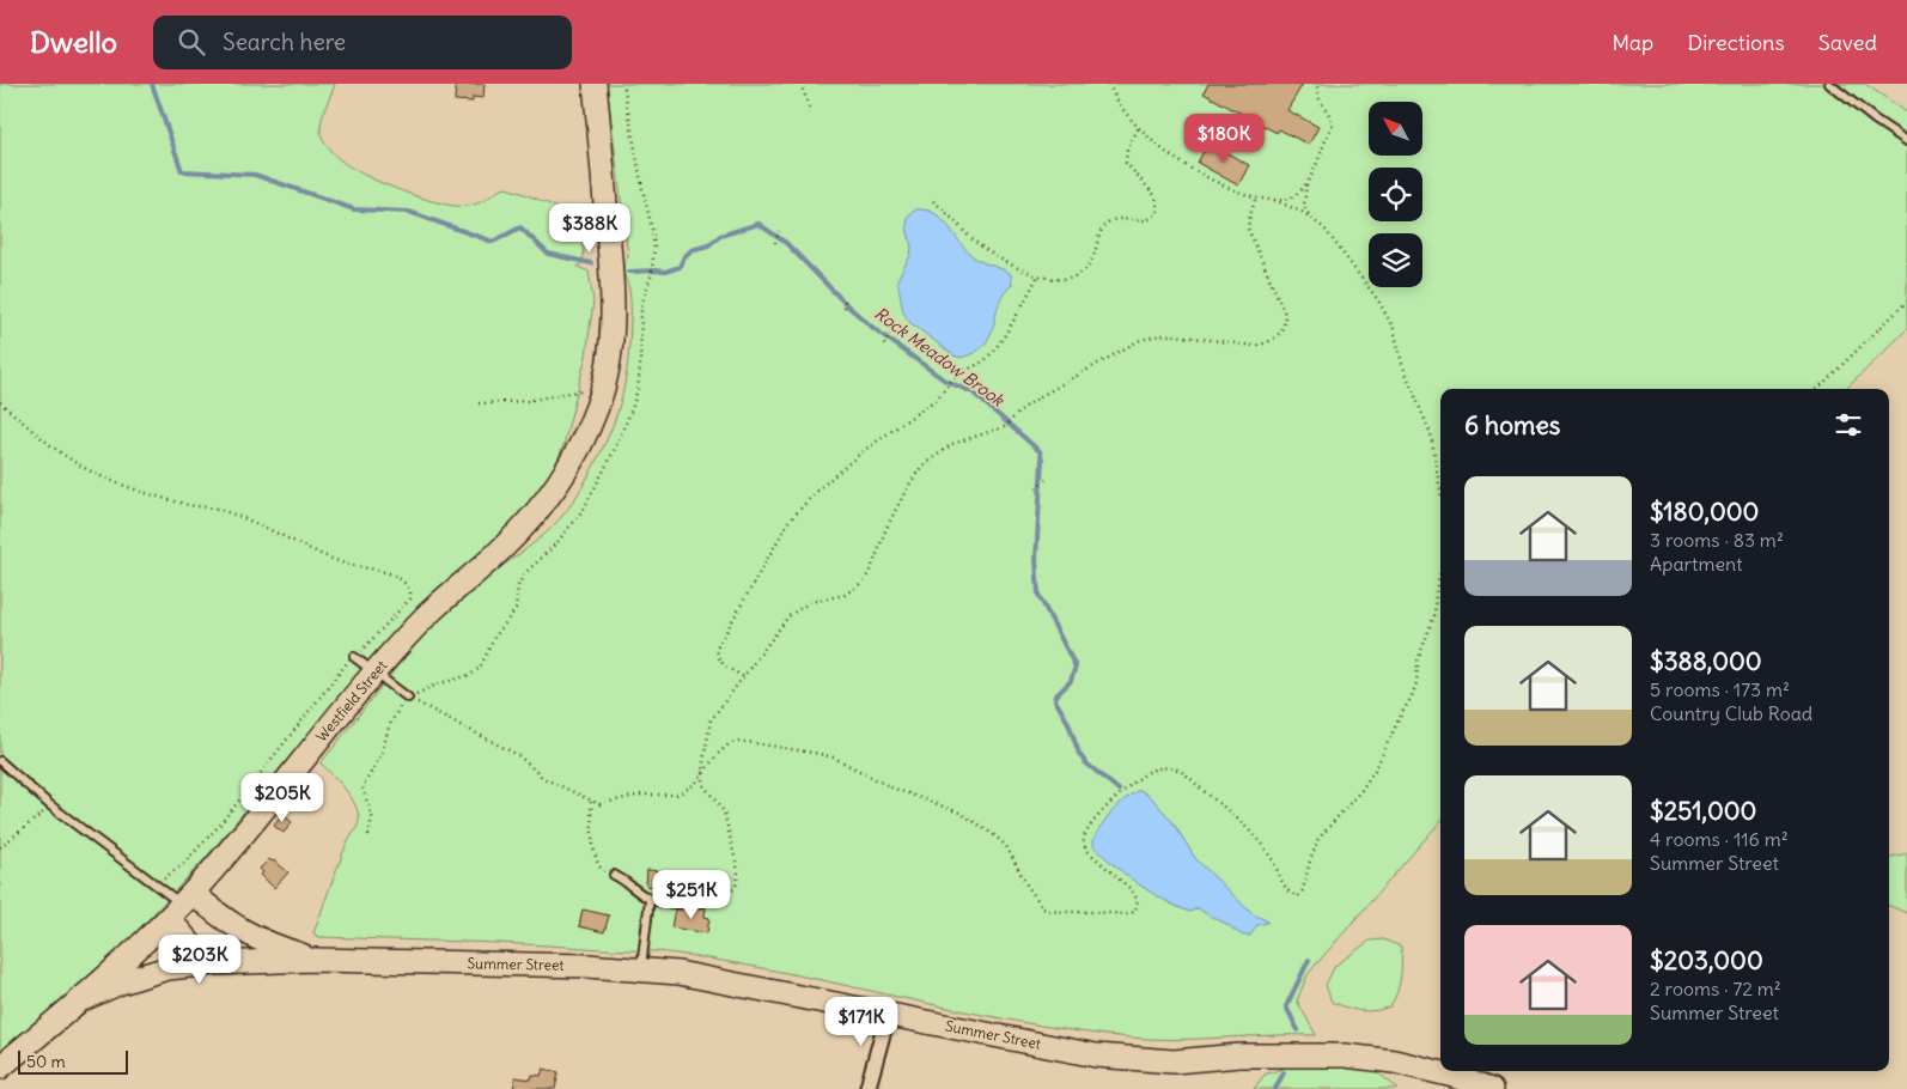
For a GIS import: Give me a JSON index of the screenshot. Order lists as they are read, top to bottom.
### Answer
{
  "streets": {
    "main road": ["Westfield Street", "Summer Street"]
  },
  "crossings": [
    ["Westfield Street", "Summer Street"]
  ],
  "water": ["Rock Meadow Brook"],
  "scale_bar": "50 m",
  "north": "top left",
  "page": {
    "header": "Dwello",
    "search": "Search here",
    "nav": ["Map", "Directions", "Saved"],
    "price": [
      "$180K",
      "$388K",
      "$205K",
      "$251K",
      "$203K",
      "$171K"
    ],
    "heading": "6 homes",
    "list": [
      {
        "name": "$180,000",
        "note": "3 rooms · 83 m² · Apartment"
      },
      {
        "name": "$388,000",
        "note": "5 rooms · 173 m² · Country Club Road"
      },
      {
        "name": "$251,000",
        "note": "4 rooms · 116 m² · Summer Street"
      },
      {
        "name": "$203,000",
        "note": "2 rooms · 72 m² · Summer Street"
      }
    ],
    "scale": "50 m"
  }
}
